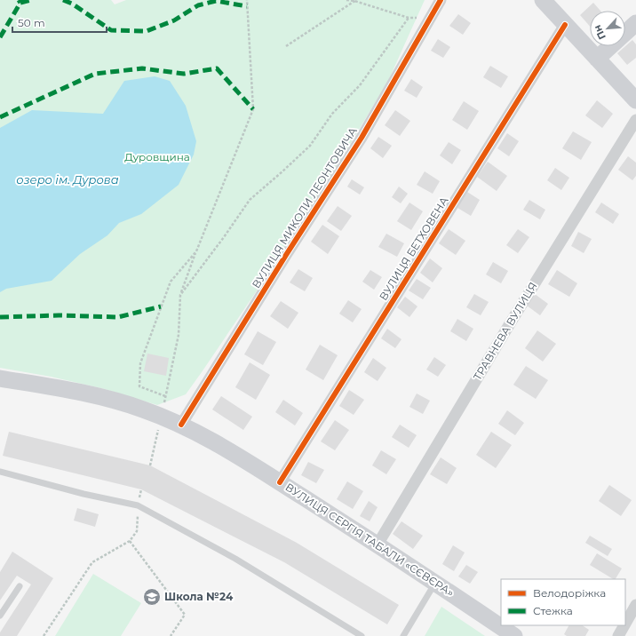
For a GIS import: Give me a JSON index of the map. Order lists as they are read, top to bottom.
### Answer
{
  "streets": {
    "main road": ["ВУЛИЦЯ СЕРГІЯ ТАБАЛИ «СЄВЄРА»"],
    "street": ["ВУЛИЦЯ МИКОЛИ ЛЕОНТОВИЧА", "ВУЛИЦЯ БЕТХОВЕНА", "ТРАВНЕВА ВУЛИЦЯ"]
  },
  "crossings": [
    ["ВУЛИЦЯ МИКОЛИ ЛЕОНТОВИЧА", "ВУЛИЦЯ СЕРГІЯ ТАБАЛИ «СЄВЄРА»"],
    ["ВУЛИЦЯ БЕТХОВЕНА", "ВУЛИЦЯ СЕРГІЯ ТАБАЛИ «СЄВЄРА»"],
    ["ТРАВНЕВА ВУЛИЦЯ", "ВУЛИЦЯ СЕРГІЯ ТАБАЛИ «СЄВЄРА»"]
  ],
  "water": ["озеро ім. Дурова"],
  "parks": ["Дуровщина"],
  "places": {
    "school or university": ["Школа №24"]
  },
  "legend": ["Велодоріжка", "Стежка"],
  "scale_bar": "50 m",
  "north": "bottom left"
}
